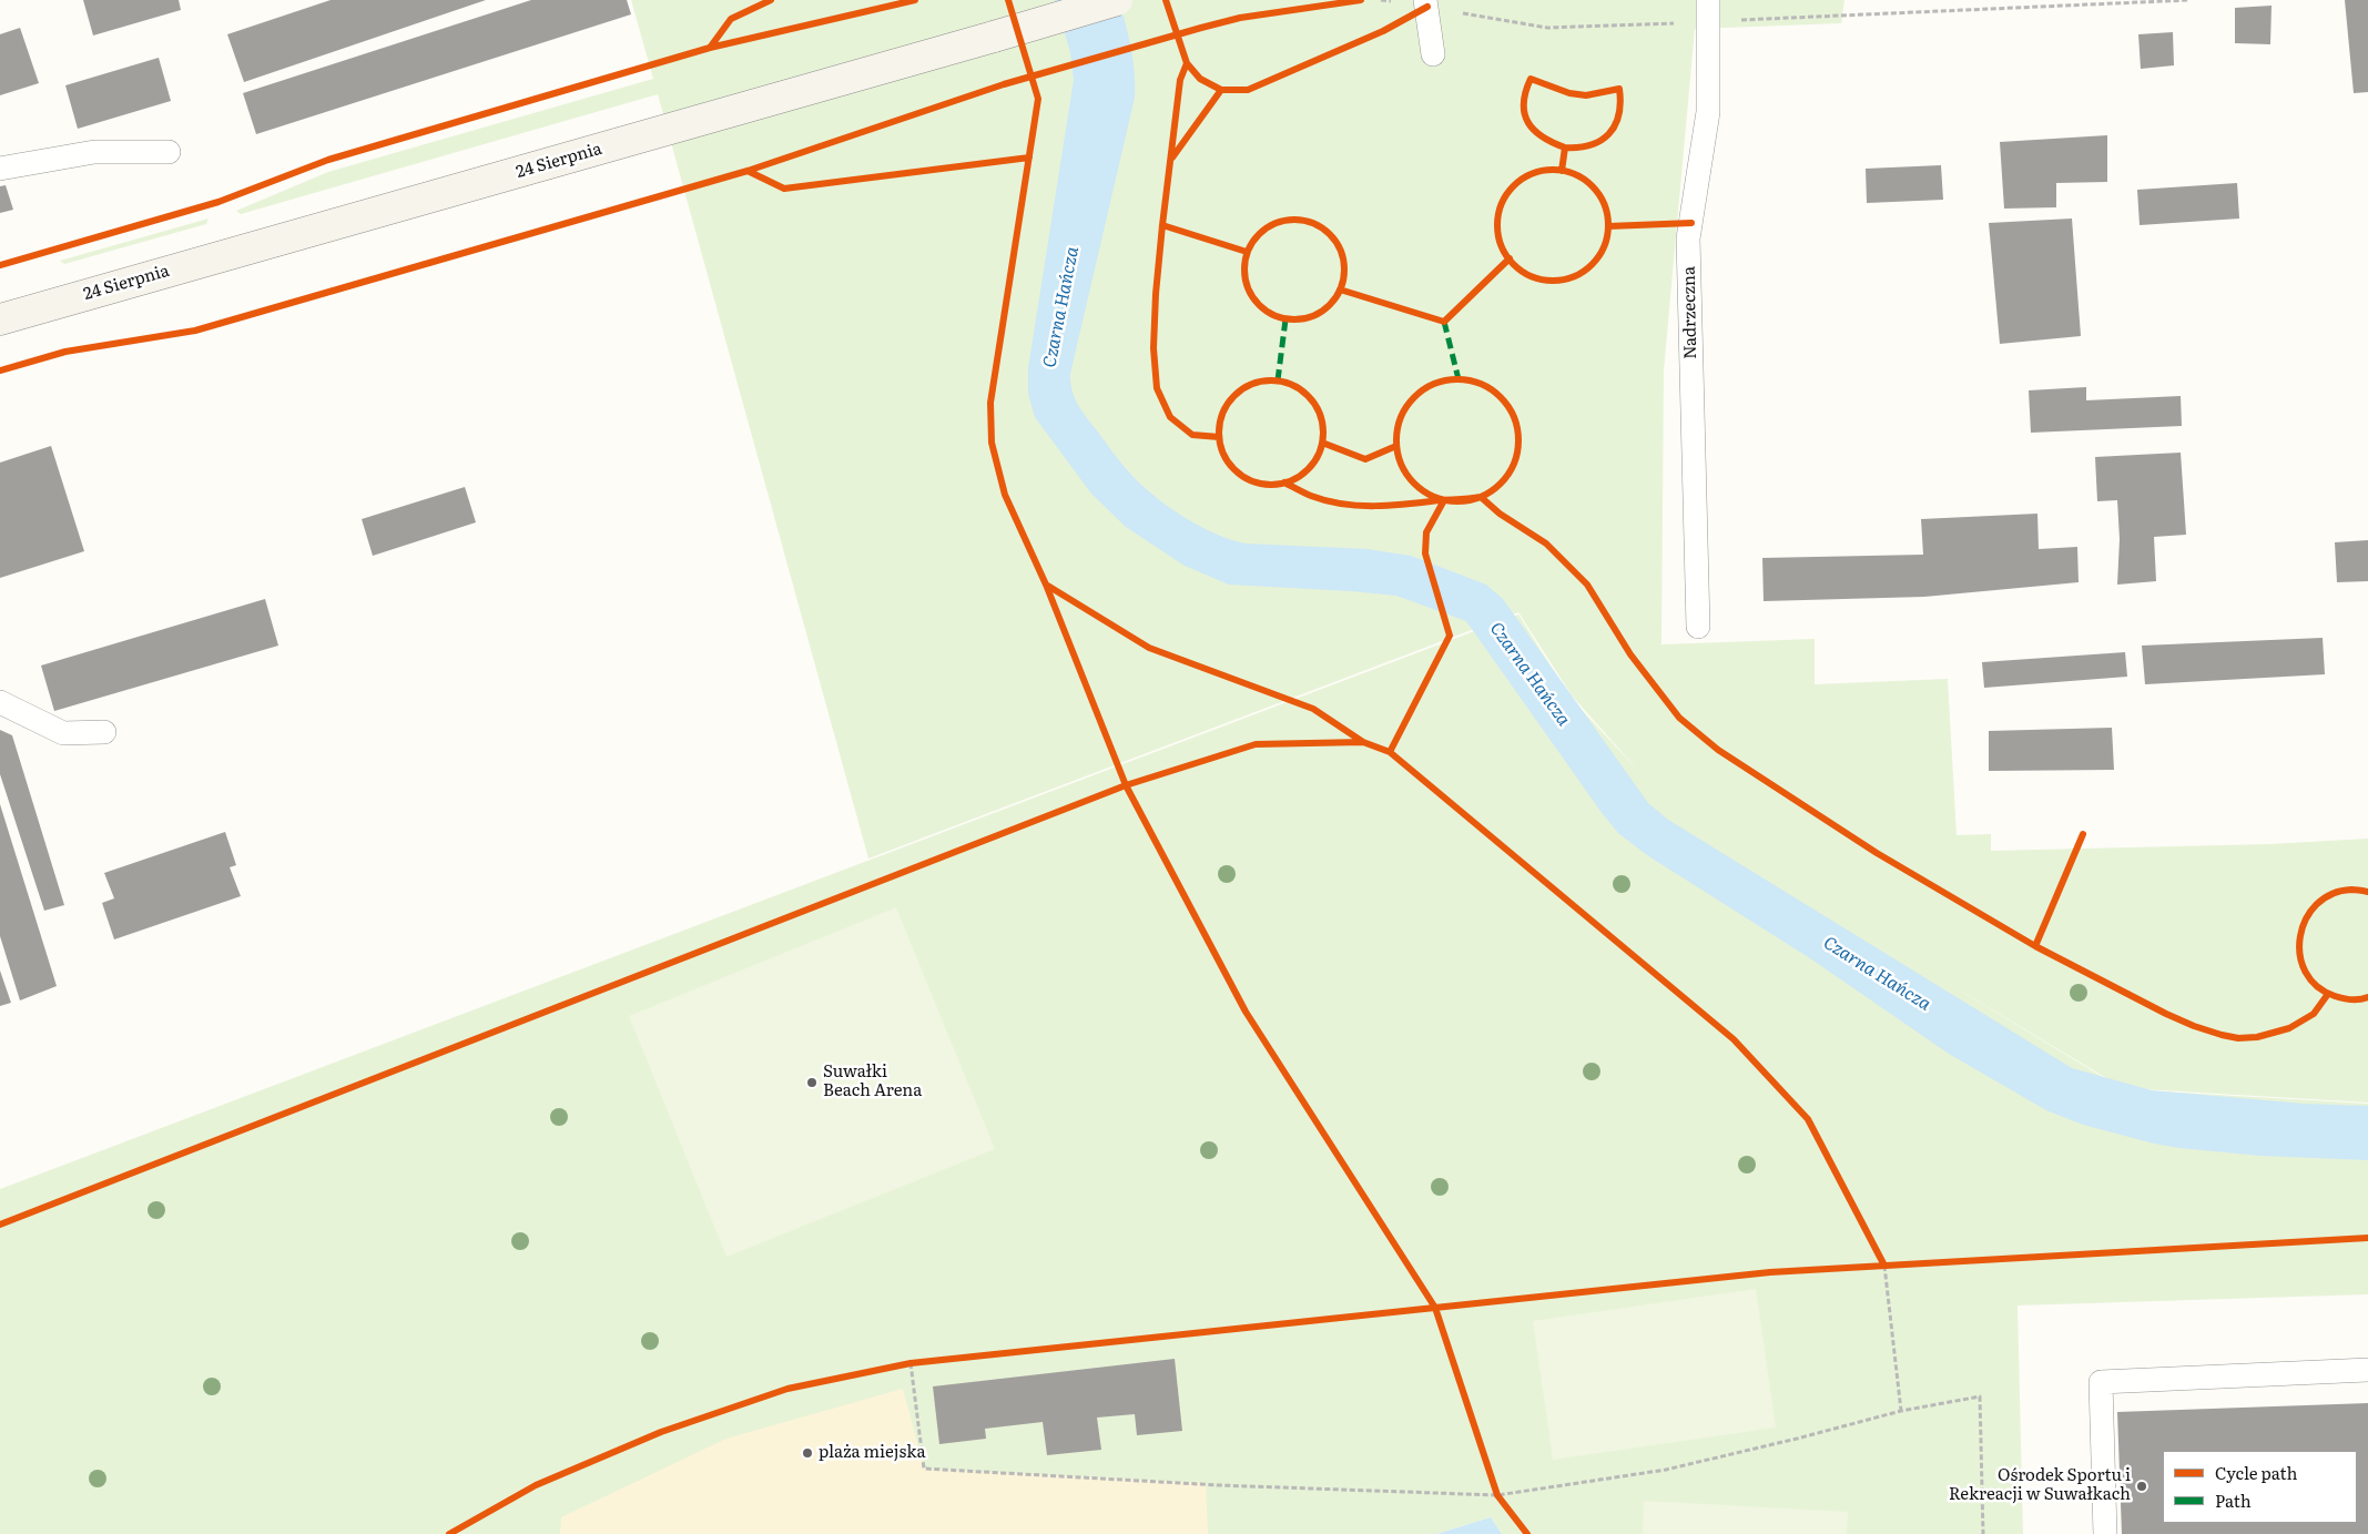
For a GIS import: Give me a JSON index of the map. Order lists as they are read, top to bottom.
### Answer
{
  "streets": {
    "main road": ["24 Sierpnia"],
    "lane": ["Nadrzeczna"]
  },
  "water": ["Czarna Hańcza"],
  "places": ["Suwałki Beach Arena", "plaża miejska", "Ośrodek Sportu i Rekreacji w Suwałkach"],
  "legend": ["Cycle path", "Path"]
}
